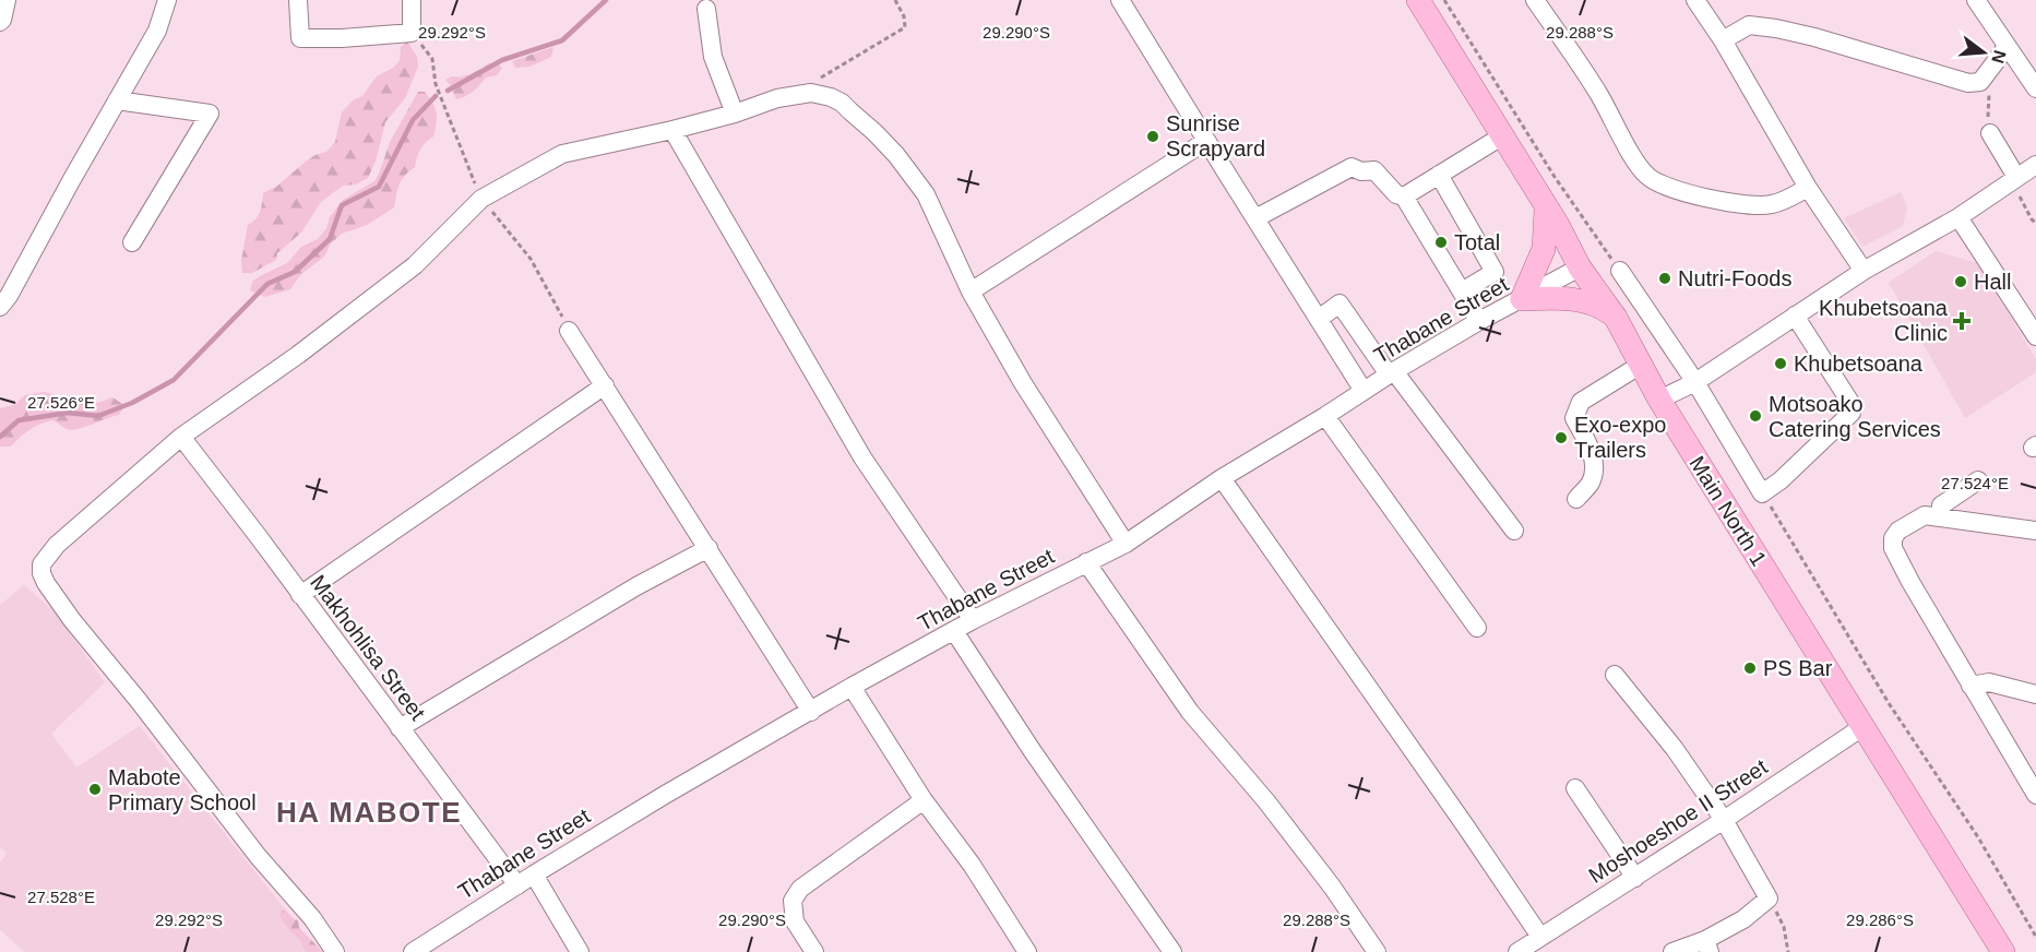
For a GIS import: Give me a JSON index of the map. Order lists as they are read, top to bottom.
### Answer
{
  "streets": {
    "main road": ["Main North 1"],
    "street": ["Thabane Street", "Makhohlisa Street", "Moshoeshoe II Street"]
  },
  "crossings": [
    ["Thabane Street", "Main North 1"],
    ["Thabane Street", "Makhohlisa Street"],
    ["Main North 1", "Moshoeshoe II Street"]
  ],
  "districts": ["HA MABOTE"],
  "places": {
    "other": [
      "Sunrise Scrapyard",
      "Total",
      "Nutri-Foods",
      "Hall",
      "Khubetsoana",
      "Motsoako Catering Services",
      "Exo-expo Trailers",
      "PS Bar",
      "Mabote Primary School"
    ],
    "health": ["Khubetsoana Clinic"]
  },
  "north": "right",
  "coordinates": [
    "29.292°S",
    "29.290°S",
    "29.288°S",
    "27.526°E",
    "27.524°E",
    "27.528°E",
    "29.286°S"
  ]
}
